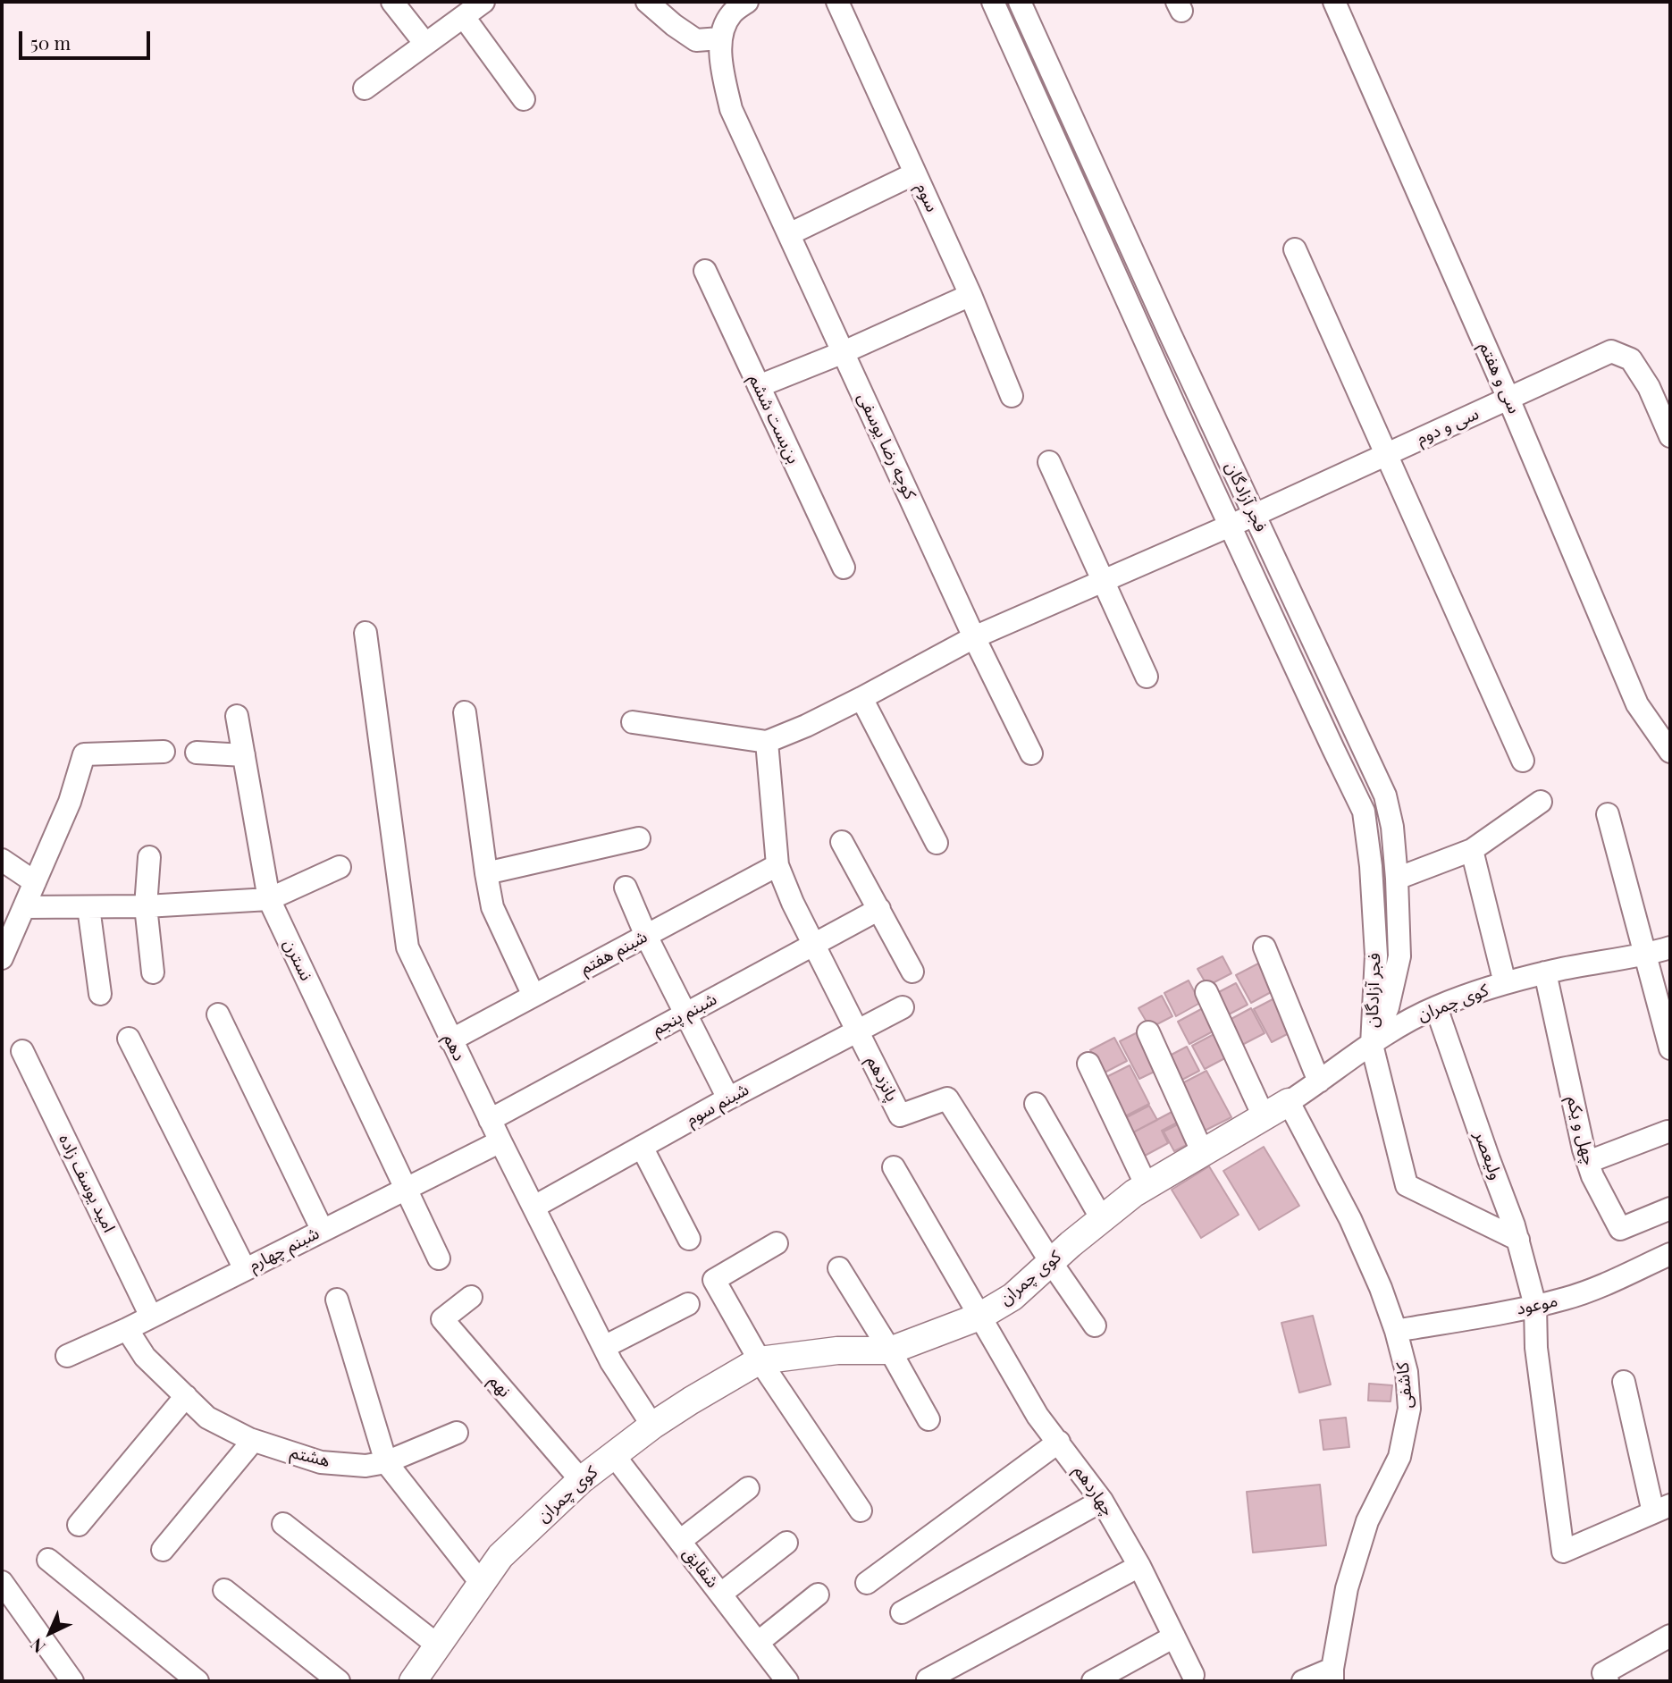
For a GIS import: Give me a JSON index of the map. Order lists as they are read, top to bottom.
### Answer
{
  "streets": {
    "main road": ["کوی چمران"],
    "street": [
      "سوم",
      "سی و هفتم",
      "بن‌بست ششم",
      "سی و دوم",
      "کوچه رضا یوسفی",
      "فجر آزادگان",
      "شبنم هفتم",
      "نسترن",
      "شبنم پنجم",
      "دهم",
      "پانزدهم",
      "شبنم سوم",
      "چهل و یکم",
      "ولیعصر",
      "امید یوسف زاده",
      "شبنم چهارم",
      "موعود",
      "کاشفی",
      "نهم",
      "هشتم",
      "چهاردهم",
      "شقایق"
    ]
  },
  "crossings": [
    ["سی و هفتم", "سی و دوم"],
    ["سی و دوم", "فجر آزادگان"],
    ["فجر آزادگان", "کوی چمران"],
    ["شبنم هفتم", "دهم"],
    ["شبنم هفتم", "پانزدهم"],
    ["نسترن", "شبنم چهارم"],
    ["کوی چمران", "دهم"],
    ["کوی چمران", "پانزدهم"],
    ["کوی چمران", "چهل و یکم"],
    ["کوی چمران", "ولیعصر"],
    ["کوی چمران", "کاشفی"],
    ["کوی چمران", "نهم"],
    ["کوی چمران", "چهاردهم"],
    ["کوی چمران", "شقایق"],
    ["شبنم پنجم", "دهم"],
    ["شبنم پنجم", "پانزدهم"],
    ["دهم", "شبنم سوم"],
    ["دهم", "شبنم چهارم"],
    ["پانزدهم", "شبنم سوم"],
    ["ولیعصر", "موعود"],
    ["امید یوسف زاده", "شبنم چهارم"],
    ["شبنم چهارم", "هشتم"],
    ["موعود", "کاشفی"]
  ],
  "scale_bar": "50 m",
  "north": "bottom left"
}
